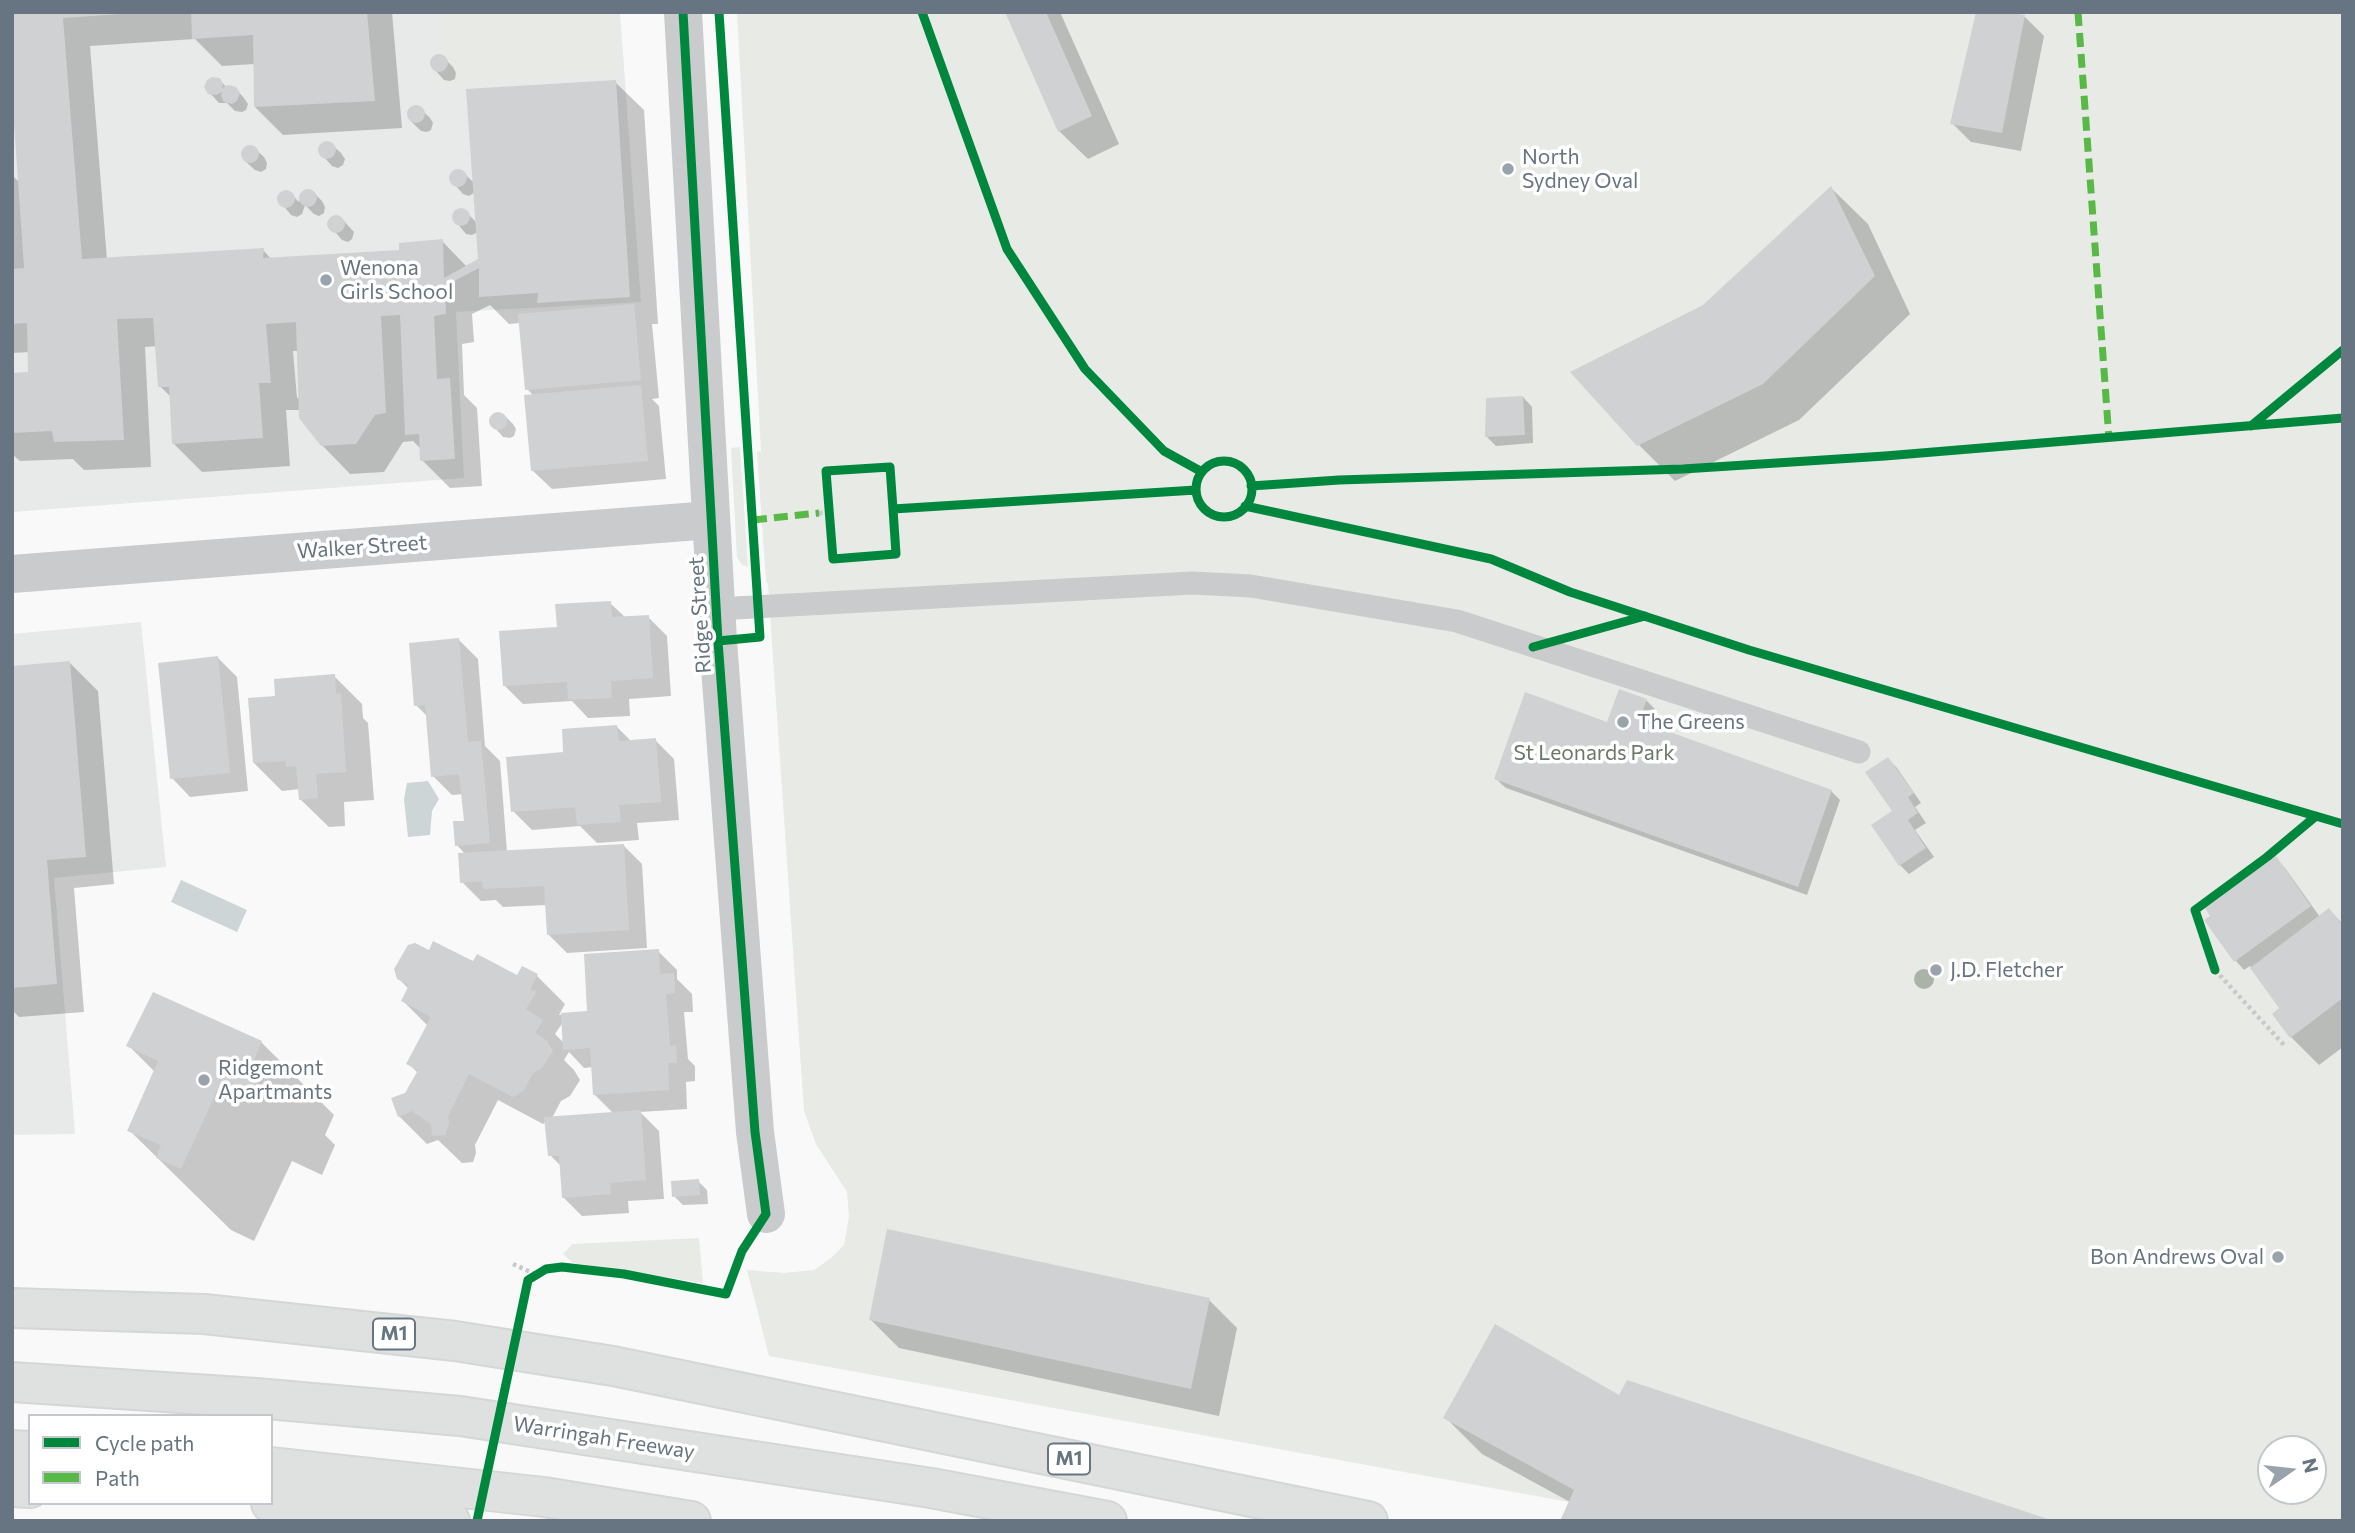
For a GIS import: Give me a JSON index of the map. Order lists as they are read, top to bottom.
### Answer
{
  "streets": {
    "highway": ["M1", "Warringah Freeway"],
    "street": ["Walker Street", "Ridge Street"]
  },
  "crossings": [
    ["Walker Street", "Ridge Street"]
  ],
  "parks": ["St Leonards Park"],
  "places": [
    "North Sydney Oval",
    "Wenona Girls School",
    "The Greens",
    "J.D. Fletcher",
    "Ridgemont Apartmants",
    "Bon Andrews Oval"
  ],
  "legend": ["Cycle path", "Path"],
  "north": "right"
}
